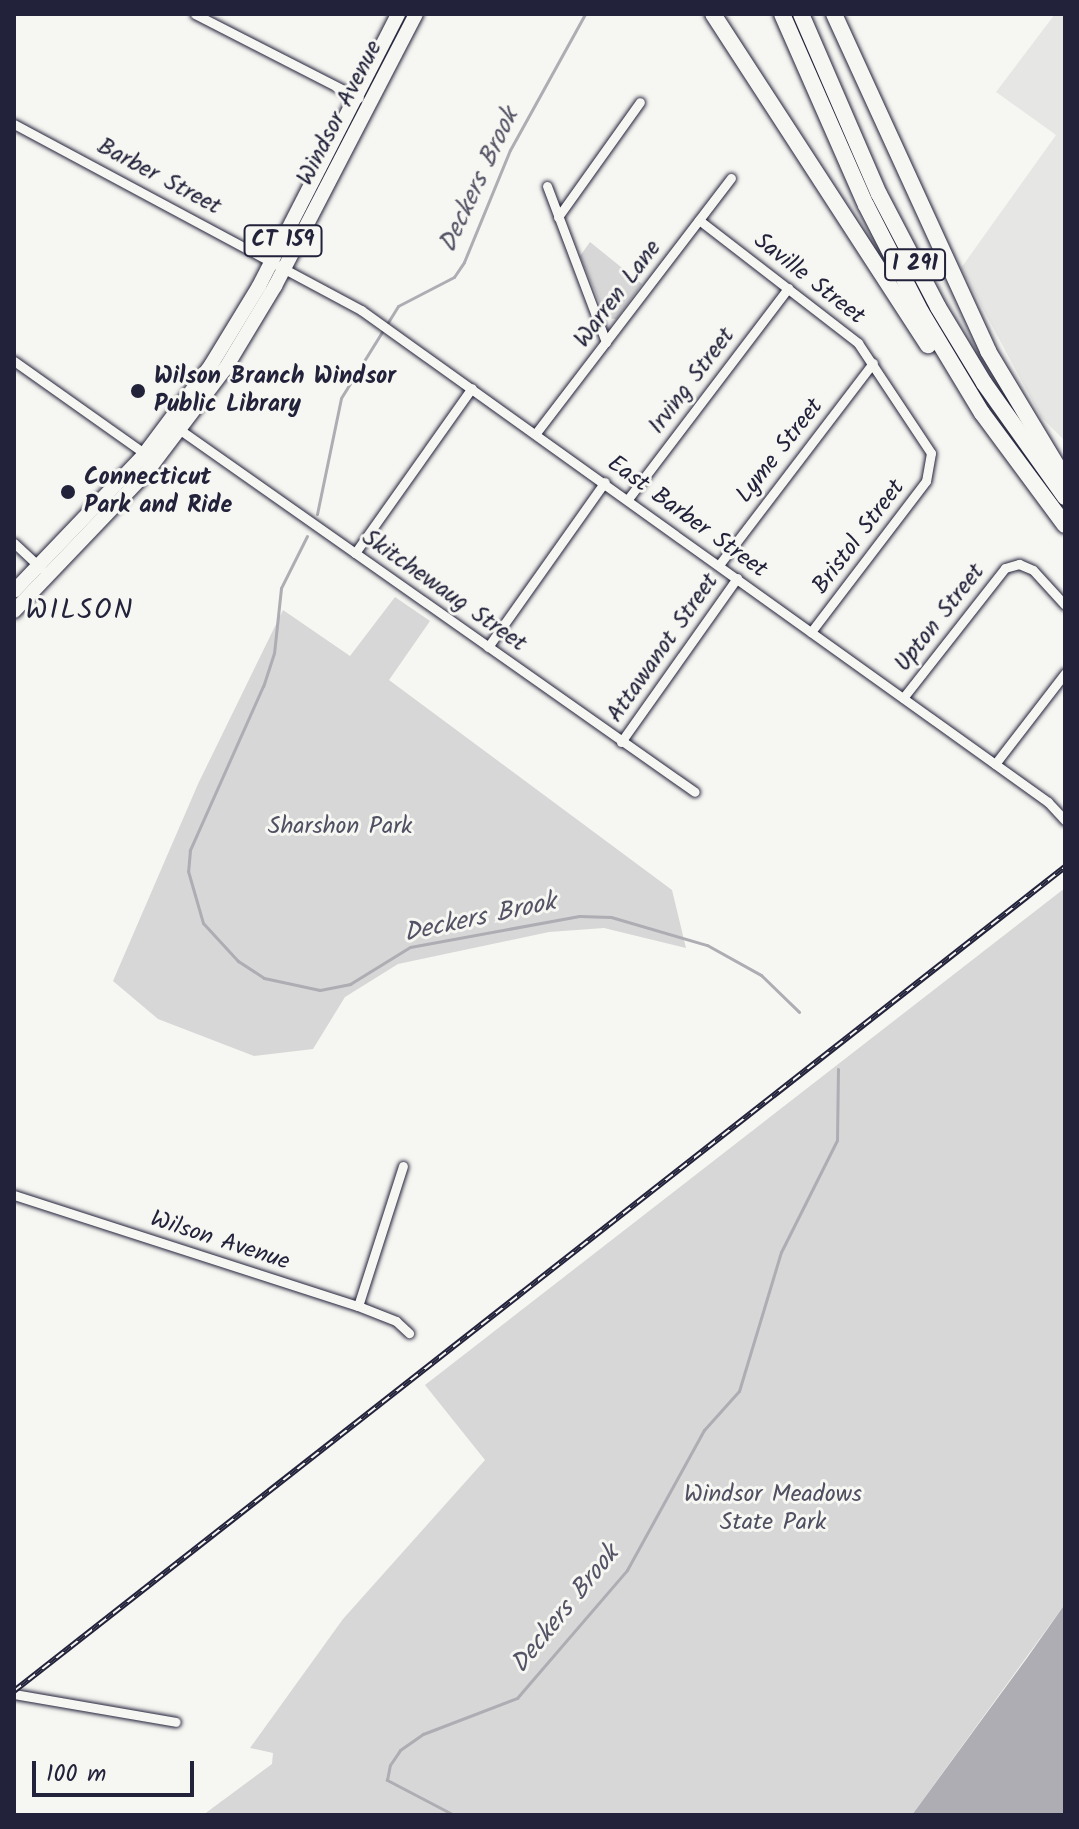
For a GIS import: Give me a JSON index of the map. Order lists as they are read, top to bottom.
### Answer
{
  "streets": {
    "highway": ["I 291"],
    "main road": ["Windsor Avenue", "CT 159"],
    "street": [
      "Barber Street",
      "Saville Street",
      "Warren Lane",
      "Irving Street",
      "Lyme Street",
      "East Barber Street",
      "Bristol Street",
      "Skitchewaug Street",
      "Upton Street",
      "Attawanot Street",
      "Wilson Avenue"
    ]
  },
  "crossings": [
    ["Windsor Avenue", "Barber Street"],
    ["Windsor Avenue", "East Barber Street"],
    ["Windsor Avenue", "Skitchewaug Street"],
    ["Barber Street", "East Barber Street"],
    ["Saville Street", "Warren Lane"],
    ["Saville Street", "Irving Street"],
    ["Saville Street", "Lyme Street"],
    ["Saville Street", "Bristol Street"],
    ["Warren Lane", "East Barber Street"],
    ["Irving Street", "East Barber Street"],
    ["Lyme Street", "East Barber Street"],
    ["East Barber Street", "Bristol Street"],
    ["East Barber Street", "Upton Street"],
    ["East Barber Street", "Attawanot Street"],
    ["Skitchewaug Street", "Attawanot Street"]
  ],
  "districts": ["WILSON"],
  "water": ["Deckers Brook"],
  "parks": ["Sharshon Park", "Windsor Meadows State Park"],
  "places": ["Wilson Branch Windsor Public Library", "Connecticut Park and Ride"],
  "scale_bar": "100 m"
}
